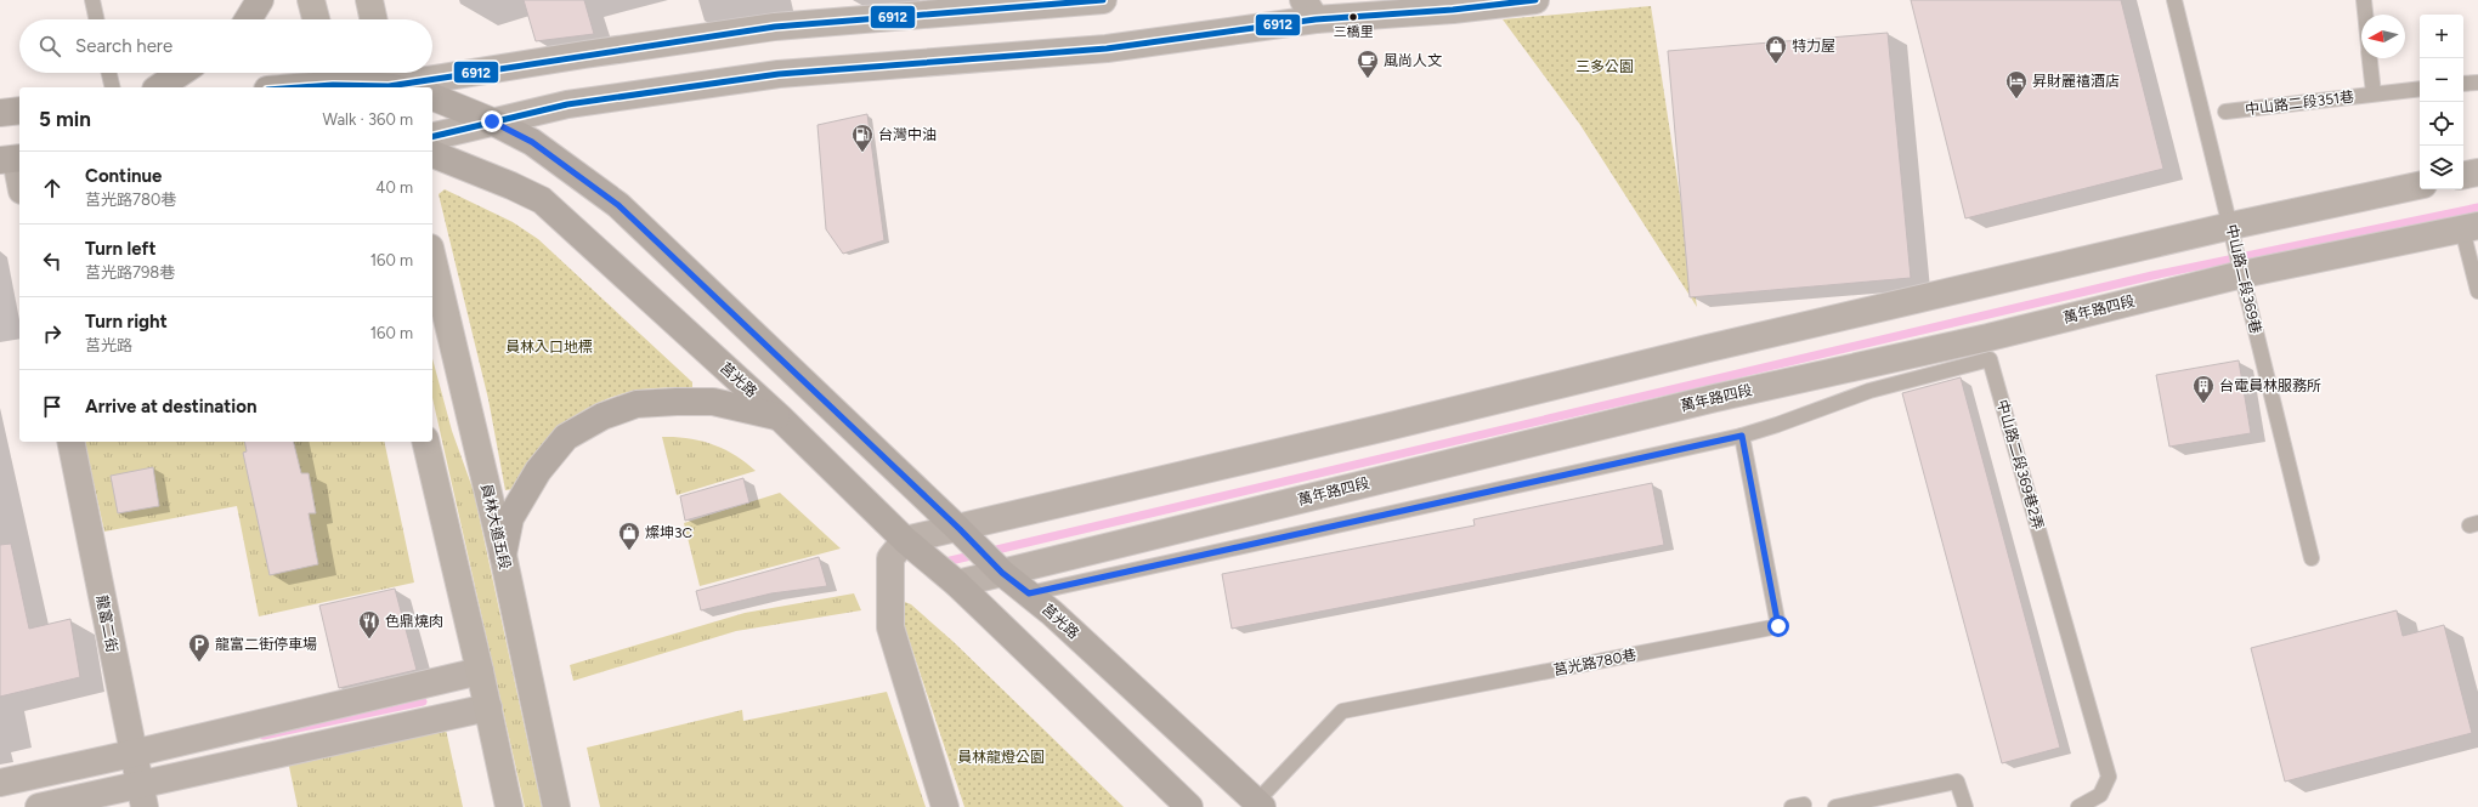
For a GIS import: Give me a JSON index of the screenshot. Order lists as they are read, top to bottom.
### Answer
{
  "streets": {
    "main road": ["莒光路", "員林大道五段"],
    "street": ["萬年路四段", "龍富二街"],
    "lane": [
      "中山路二段351巷",
      "中山路二段369巷",
      "中山路二段369巷2弄",
      "莒光路780巷"
    ]
  },
  "crossings": [
    ["中山路二段369巷", "萬年路四段"],
    ["萬年路四段", "莒光路"],
    ["莒光路", "莒光路780巷"],
    ["中山路二段369巷2弄", "莒光路780巷"]
  ],
  "parks": ["三多公園", "員林入口地標", "員林龍燈公園"],
  "places": {
    "other": ["三橋里"],
    "shop": ["特力屋", "燦坤3C"],
    "cafe": ["風尚人文"],
    "hotel": ["昇財麗禧酒店"],
    "fuel station": ["台灣中油"],
    "building": ["台電員林服務所"],
    "restaurant": ["色鼎燒肉"],
    "parking": ["龍富二街停車場"]
  },
  "lines": ["transit line 6912"],
  "north": "left",
  "page": {
    "map_buttons": ["+", "−"],
    "search": "Search here",
    "heading": ["5 min", "Walk · 360 m"],
    "list": [
      ["Continue", "莒光路780巷", "40 m"],
      ["Turn left", "莒光路798巷", "160 m"],
      ["Turn right", "莒光路", "160 m"],
      "Arrive at destination"
    ]
  }
}
